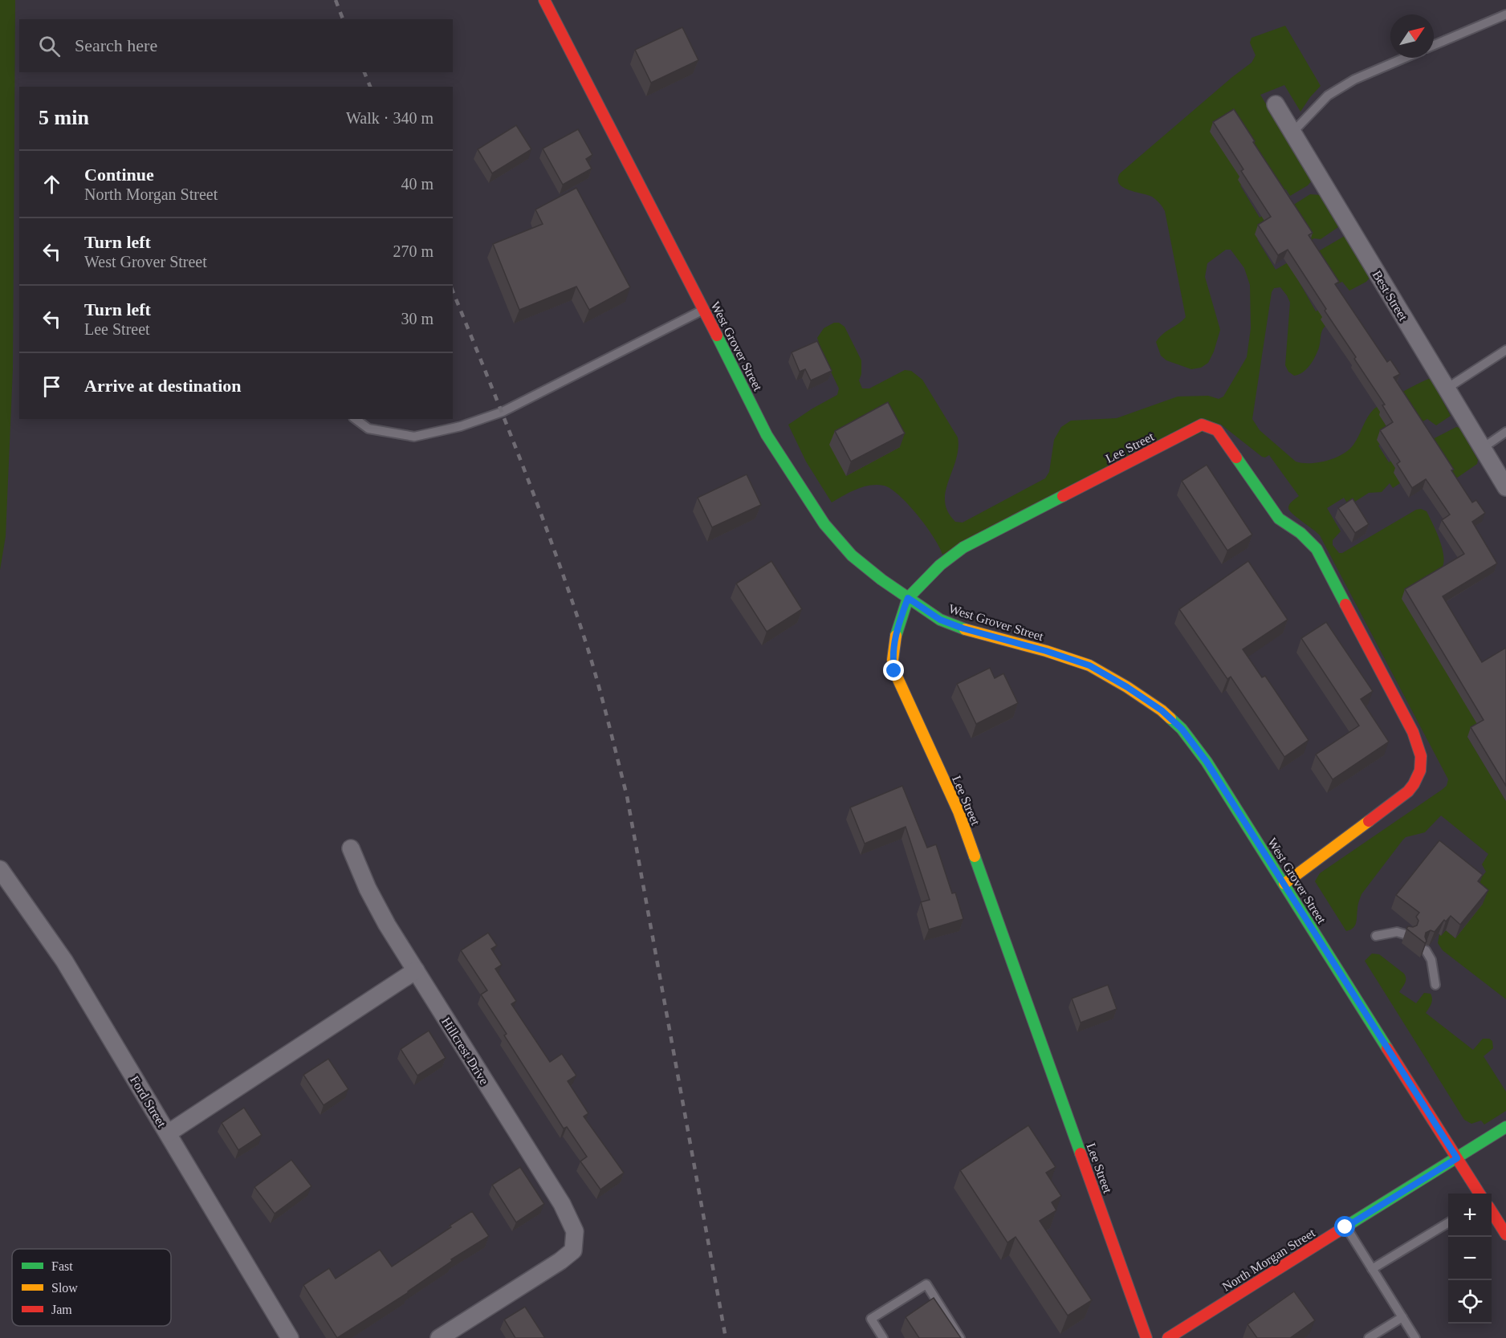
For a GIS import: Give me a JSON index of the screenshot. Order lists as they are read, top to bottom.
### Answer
{
  "streets": {
    "street": [
      "Best Street",
      "West Grover Street",
      "Lee Street",
      "Hillcrest Drive",
      "Ford Street",
      "North Morgan Street"
    ]
  },
  "crossings": [
    ["West Grover Street", "Lee Street"],
    ["West Grover Street", "North Morgan Street"]
  ],
  "legend": ["Fast", "Slow", "Jam"],
  "north": "top right",
  "page": {
    "search": "Search here",
    "heading": ["5 min", "Walk · 340 m"],
    "list": [
      ["Continue", "North Morgan Street", "40 m"],
      ["Turn left", "West Grover Street", "270 m"],
      ["Turn left", "Lee Street", "30 m"],
      "Arrive at destination"
    ],
    "map_buttons": ["+", "−"]
  }
}
